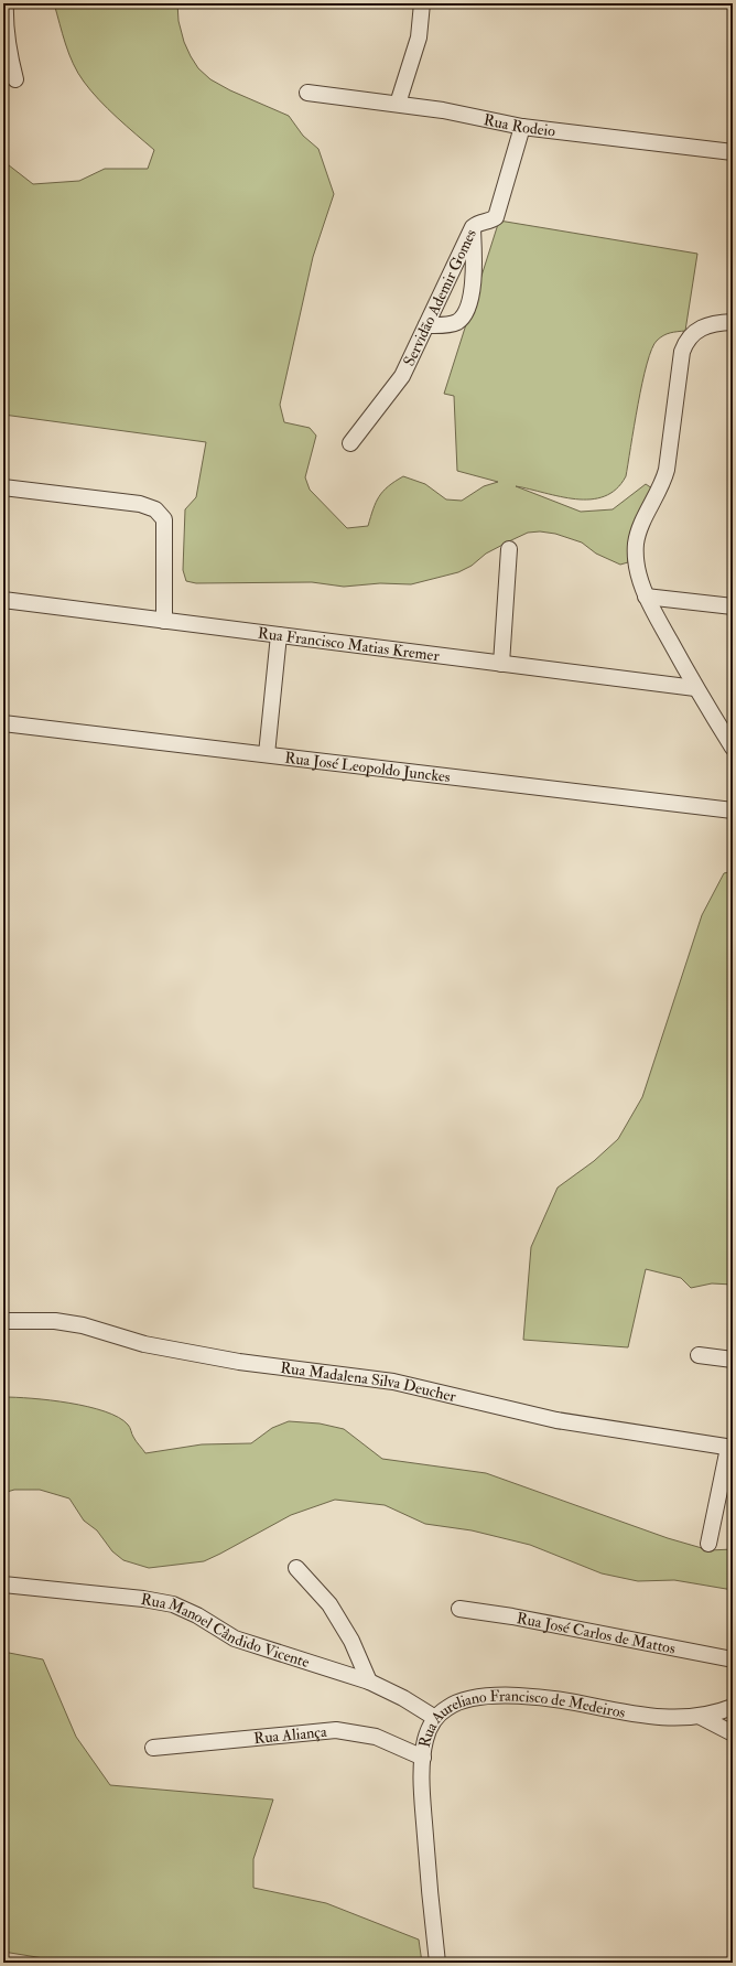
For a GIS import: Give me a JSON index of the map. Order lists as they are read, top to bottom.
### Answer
{
  "streets": {
    "street": [
      "Rua Rodeio",
      "Servidão Ademir Gomes",
      "Rua Francisco Matias Kremer",
      "Rua José Leopoldo Junckes",
      "Rua Madalena Silva Deucher",
      "Rua Manoel Cândido Vicente",
      "Rua José Carlos de Mattos",
      "Rua Aliança",
      "Rua Aureliano Francisco de Medeiros"
    ]
  },
  "crossings": [
    ["Rua Rodeio", "Servidão Ademir Gomes"],
    ["Rua Manoel Cândido Vicente", "Rua Aureliano Francisco de Medeiros"],
    ["Rua Aliança", "Rua Aureliano Francisco de Medeiros"]
  ]
}
